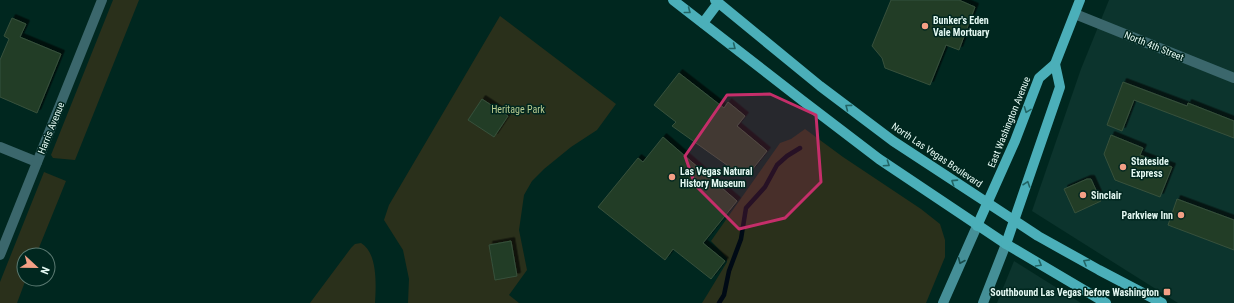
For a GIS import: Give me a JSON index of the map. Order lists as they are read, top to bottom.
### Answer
{
  "streets": {
    "main road": ["East Washington Avenue", "North Las Vegas Boulevard"],
    "street": ["North 4th Street", "Harris Avenue"]
  },
  "crossings": [
    ["North 4th Street", "East Washington Avenue"],
    ["East Washington Avenue", "North Las Vegas Boulevard"]
  ],
  "parks": ["Heritage Park"],
  "places": {
    "other": [
      "Bunker's Eden Vale Mortuary",
      "Stateside Express",
      "Las Vegas Natural History Museum",
      "Sinclair",
      "Parkview Inn"
    ],
    "transit": ["Southbound Las Vegas before Washington"]
  },
  "north": "right"
}
